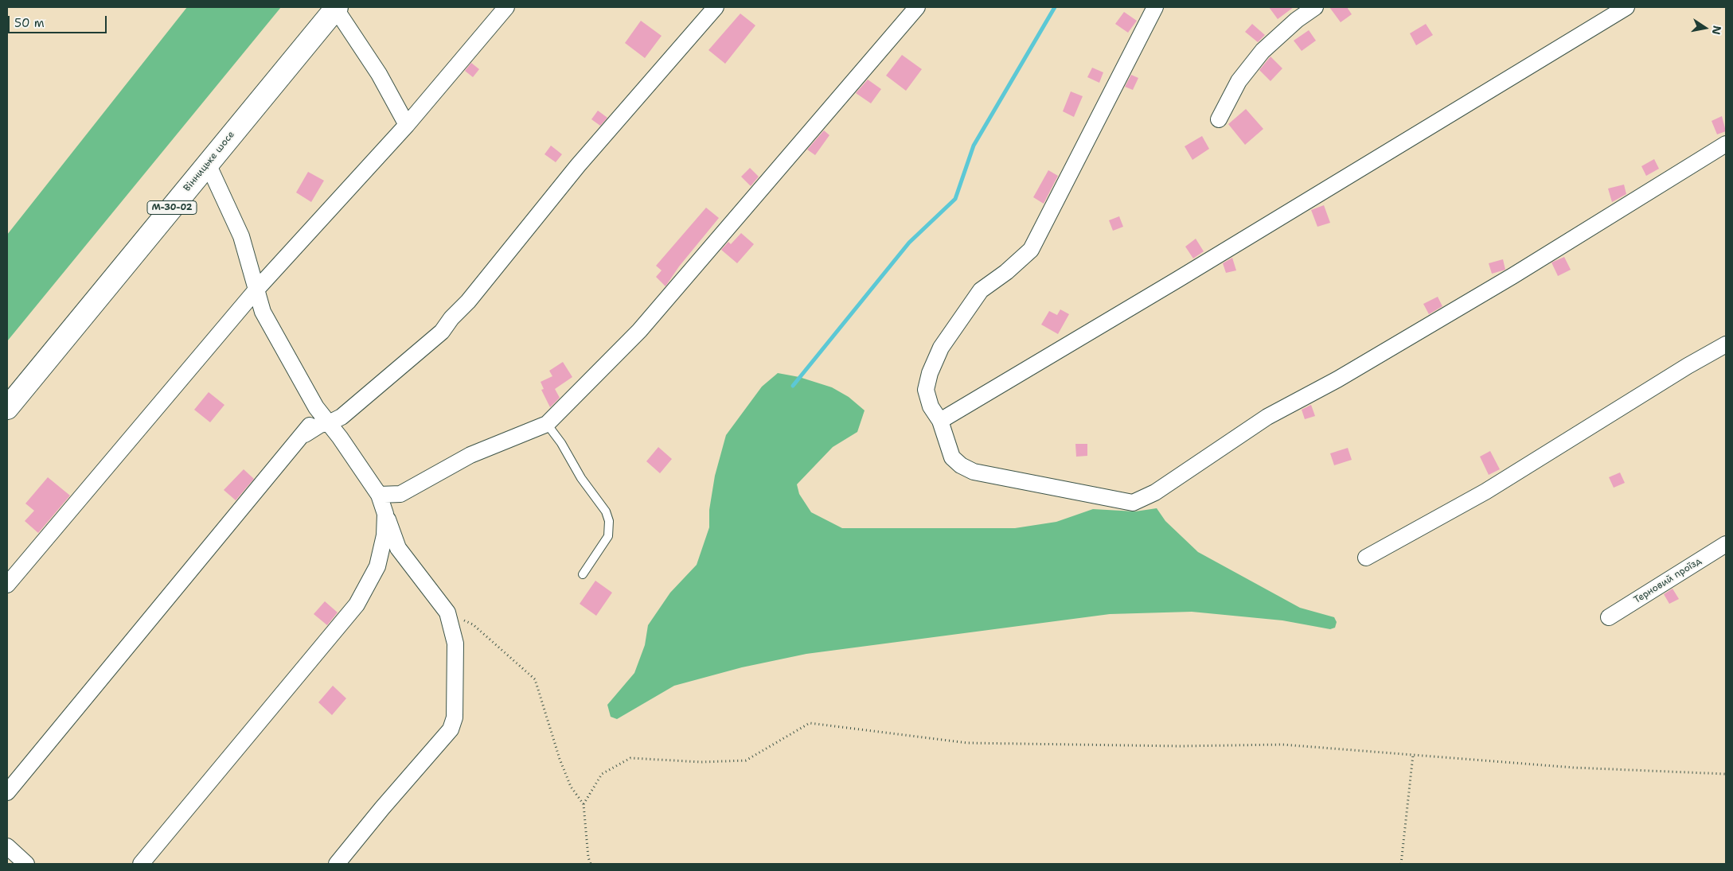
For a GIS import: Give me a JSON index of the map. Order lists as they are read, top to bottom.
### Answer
{
  "streets": {
    "main road": ["Вінницьке шосе", "М-30-02"],
    "street": ["Терновий проїзд"]
  },
  "scale_bar": "50 m",
  "north": "right"
}
